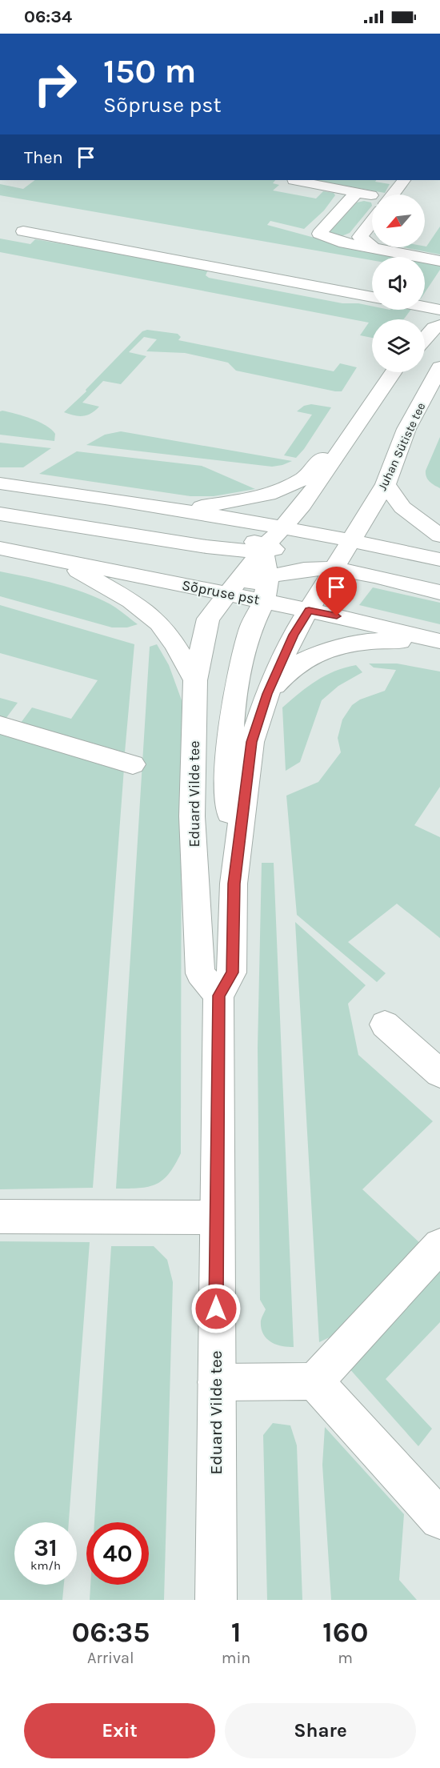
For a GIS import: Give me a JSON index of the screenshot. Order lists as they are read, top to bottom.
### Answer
{
  "streets": {
    "street": ["Juhan Sütiste tee", "Sõpruse pst", "Eduard Vilde tee"]
  },
  "crossings": [
    ["Juhan Sütiste tee", "Sõpruse pst"],
    ["Juhan Sütiste tee", "Eduard Vilde tee"],
    ["Sõpruse pst", "Eduard Vilde tee"]
  ],
  "north": "bottom left",
  "page": {
    "status": "06:34",
    "turn": ["150 m", "Sõpruse pst"],
    "then": "Then",
    "speed": "31 km/h",
    "limit": "40",
    "eta": [
      "06:35",
      "Arrival",
      "1",
      "min",
      "160",
      "m"
    ],
    "buttons": ["Exit", "Share"]
  }
}
